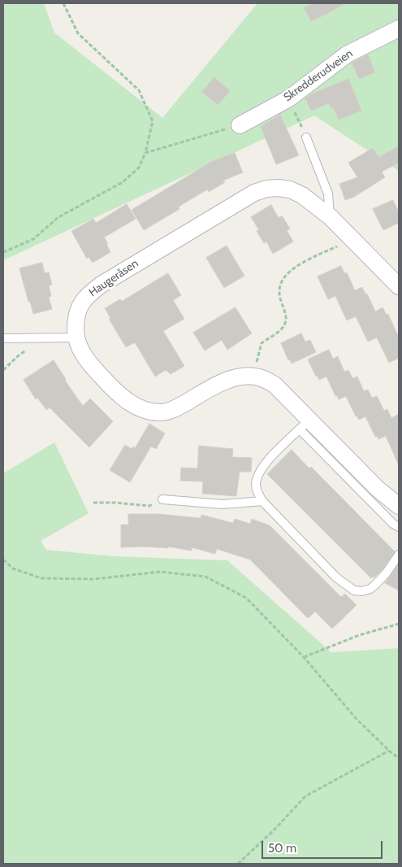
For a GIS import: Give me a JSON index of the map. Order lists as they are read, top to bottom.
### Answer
{
  "streets": {
    "street": ["Skredderudveien", "Haugeråsen"]
  },
  "scale_bar": "50 m"
}
